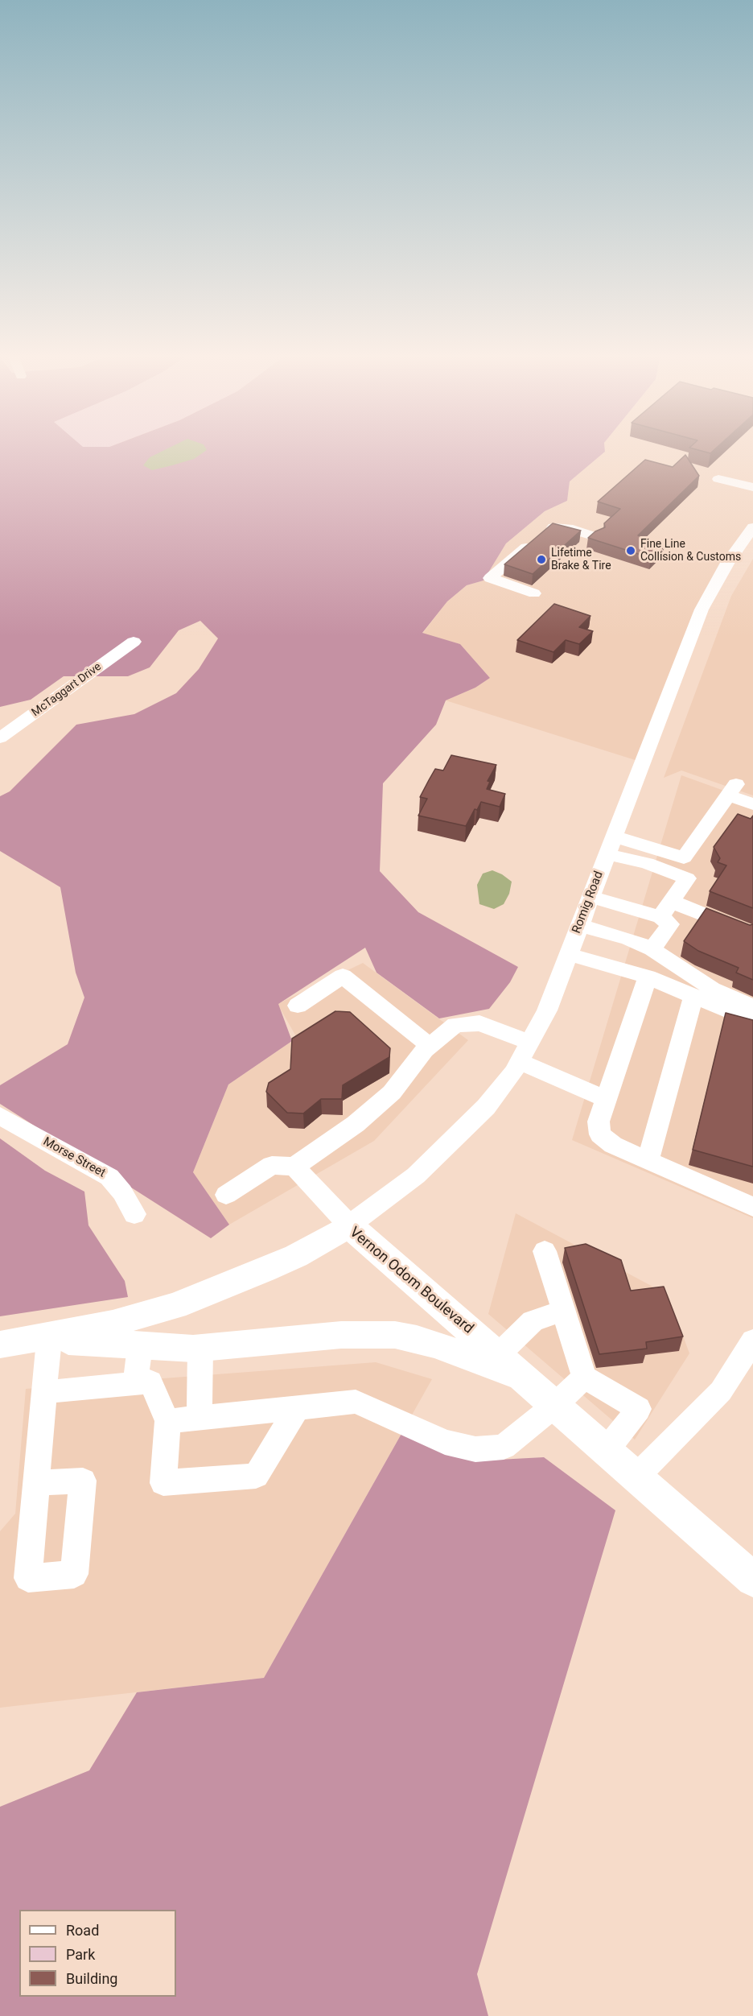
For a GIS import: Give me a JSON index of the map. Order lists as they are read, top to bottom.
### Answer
{
  "streets": {
    "main road": ["Vernon Odom Boulevard"],
    "street": ["McTaggart Drive", "Romig Road", "Morse Street"]
  },
  "crossings": [
    ["Romig Road", "Vernon Odom Boulevard"]
  ],
  "places": ["Fine Line Collision & Customs", "Lifetime Brake & Tire"],
  "legend": ["Road", "Park", "Building"]
}
